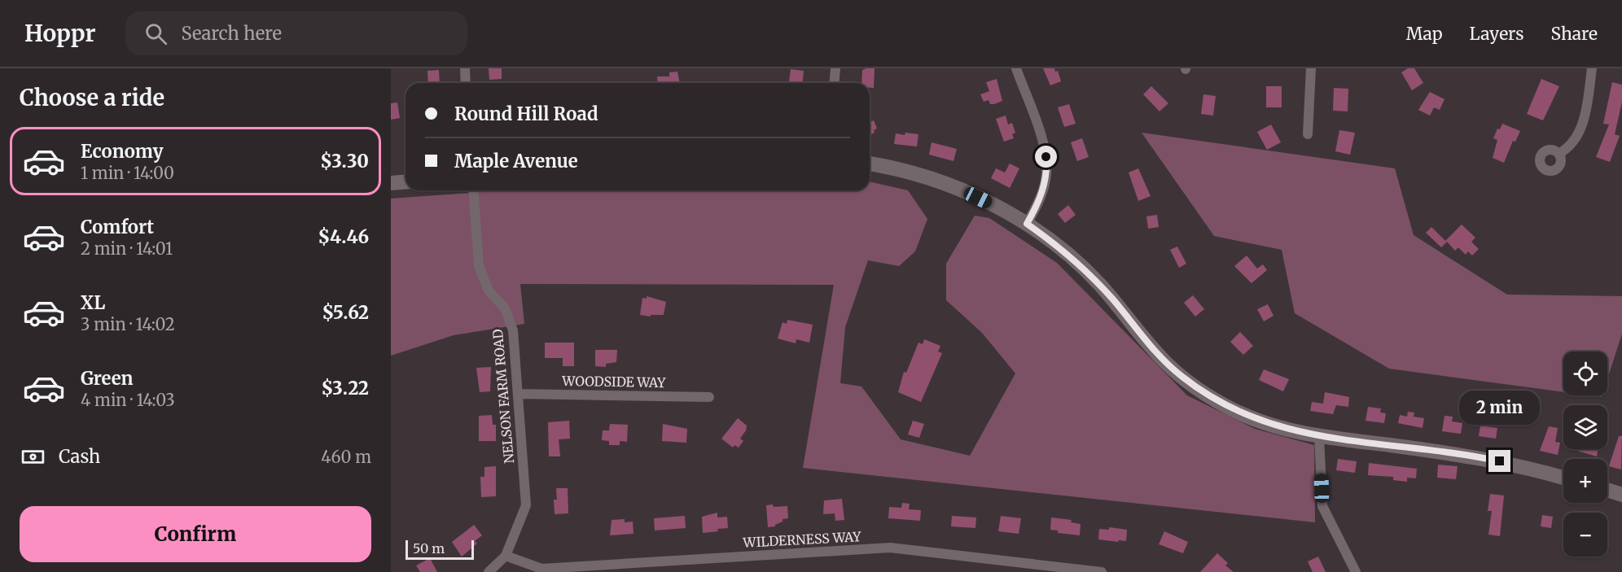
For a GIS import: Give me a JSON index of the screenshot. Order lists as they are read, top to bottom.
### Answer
{
  "streets": {
    "street": ["WOODSIDE WAY", "NELSON FARM ROAD", "WILDERNESS WAY"]
  },
  "crossings": [
    ["WOODSIDE WAY", "NELSON FARM ROAD"],
    ["NELSON FARM ROAD", "WILDERNESS WAY"]
  ],
  "scale_bar": "50 m",
  "page": {
    "header": "Hoppr",
    "search": "Search here",
    "nav": ["Map", "Layers", "Share"],
    "heading": "Choose a ride",
    "banner": ["Round Hill Road", "Maple Avenue"],
    "list": [
      {
        "name": "Economy",
        "note": "1 min · 14:00",
        "value": "$3.30"
      },
      {
        "name": "Comfort",
        "note": "2 min · 14:01",
        "value": "$4.46"
      },
      {
        "name": "XL",
        "note": "3 min · 14:02",
        "value": "$5.62"
      },
      {
        "name": "Green",
        "note": "4 min · 14:03",
        "value": "$3.22"
      }
    ],
    "map_buttons": ["+", "−"],
    "bubble": "2 min",
    "pay": ["Cash", "460 m"],
    "buttons": "Confirm",
    "scale": "50 m"
  }
}
